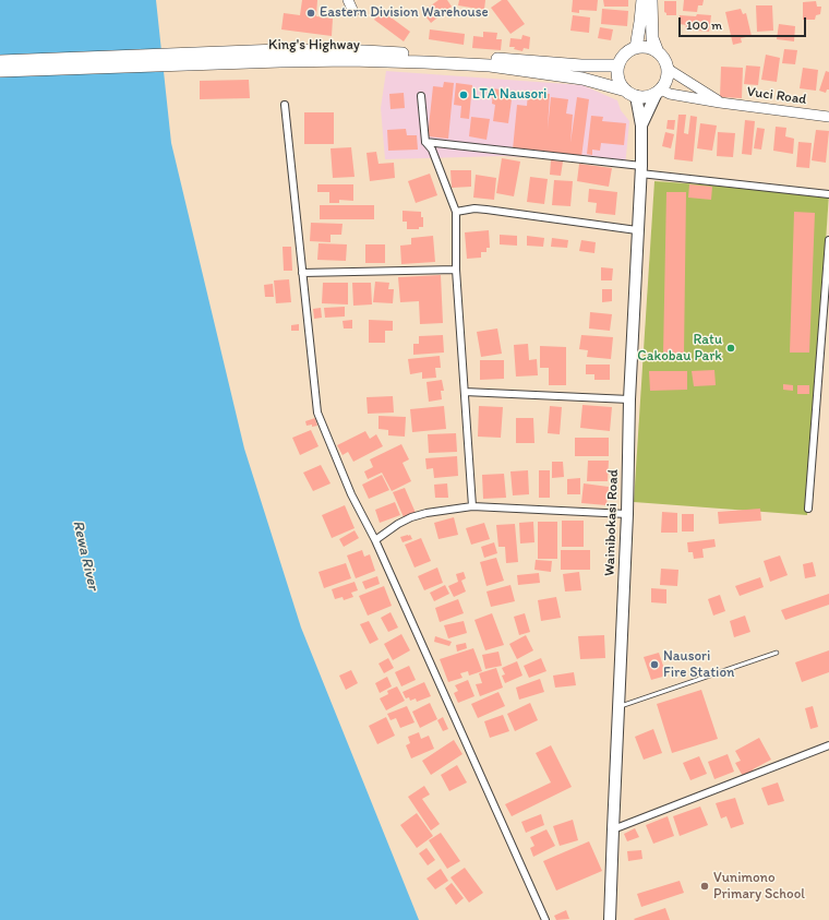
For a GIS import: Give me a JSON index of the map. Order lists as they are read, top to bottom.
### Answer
{
  "streets": {
    "highway": ["King's Highway"],
    "main road": ["Vuci Road", "Wainibokasi Road"]
  },
  "crossings": [
    ["King's Highway", "Vuci Road"],
    ["King's Highway", "Wainibokasi Road"],
    ["Vuci Road", "Wainibokasi Road"]
  ],
  "water": ["Rewa River"],
  "places": [
    "Eastern Division Warehouse",
    "LTA Nausori",
    "Ratu Cakobau Park",
    "Nausori Fire Station",
    "Vunimono Primary School"
  ],
  "scale_bar": "100 m"
}
